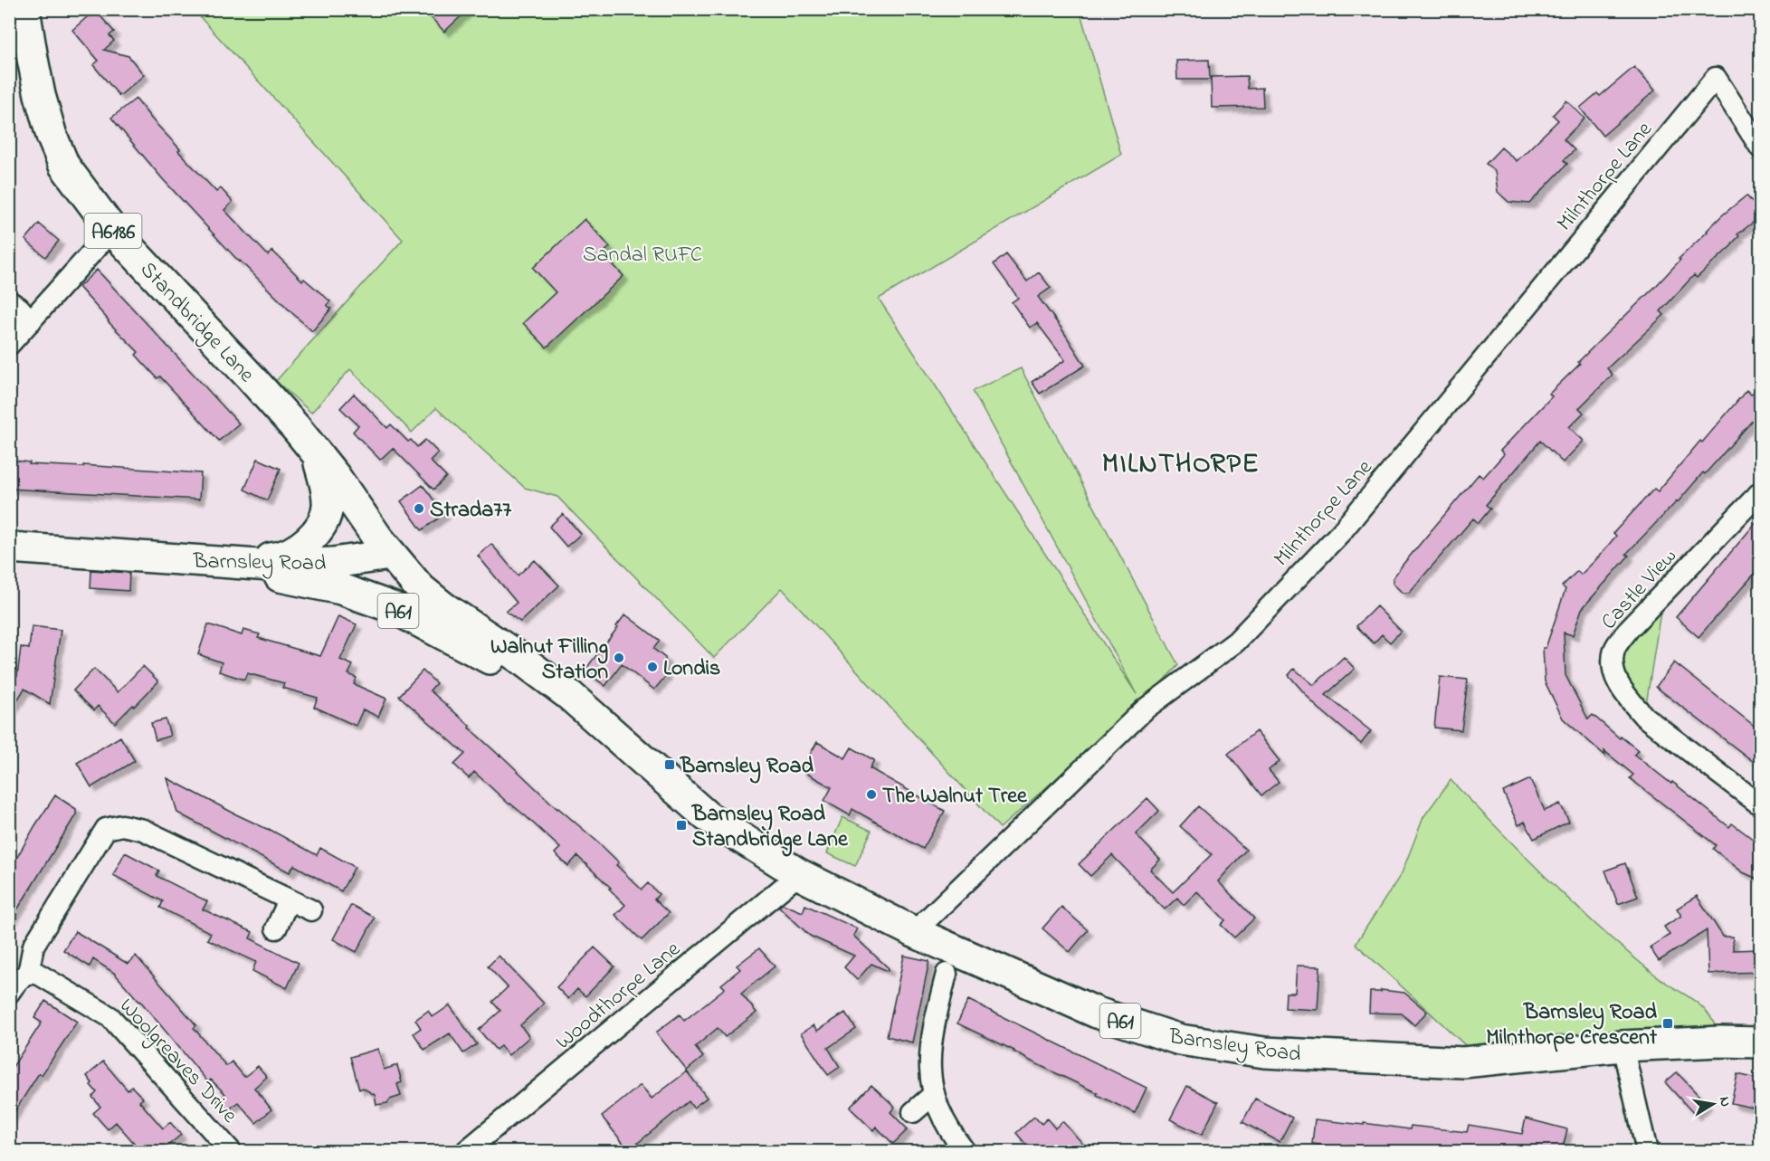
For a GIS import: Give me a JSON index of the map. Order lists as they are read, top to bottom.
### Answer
{
  "streets": {
    "main road": [
      "A6186",
      "Standbridge Lane",
      "Barnsley Road",
      "A61"
    ],
    "street": [
      "Milnthorpe Lane",
      "Castle View",
      "Woodthorpe Lane",
      "Woolgreaves Drive"
    ]
  },
  "crossings": [
    ["Milnthorpe Lane", "Barnsley Road"],
    ["Standbridge Lane", "Barnsley Road"],
    ["Standbridge Lane", "A61"],
    ["Barnsley Road", "A61"],
    ["Barnsley Road", "Woodthorpe Lane"]
  ],
  "districts": ["MILNTHORPE"],
  "parks": ["Sandal RUFC"],
  "places": {
    "other": [
      "Strada77",
      "Walnut Filling Station",
      "Londis",
      "The Walnut Tree"
    ],
    "transit": ["Barnsley Road", "Barnsley Road Standbridge Lane", "Barnsley Road Milnthorpe Crescent"]
  },
  "north": "right"
}
